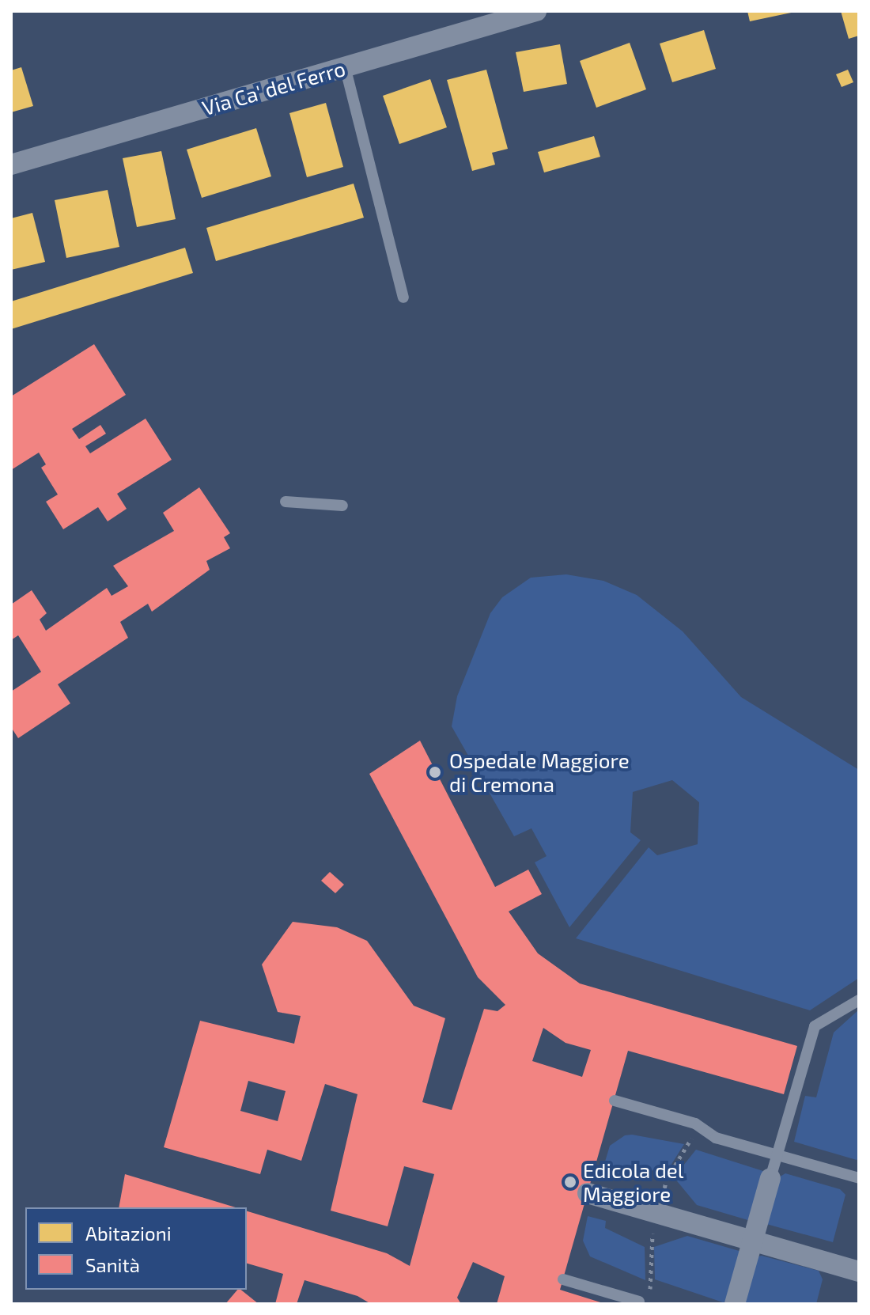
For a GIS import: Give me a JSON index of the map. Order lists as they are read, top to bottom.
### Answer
{
  "streets": {
    "street": ["Via Ca' del Ferro"]
  },
  "places": ["Ospedale Maggiore di Cremona", "Edicola del Maggiore"],
  "legend": ["Abitazioni", "Sanità"]
}
